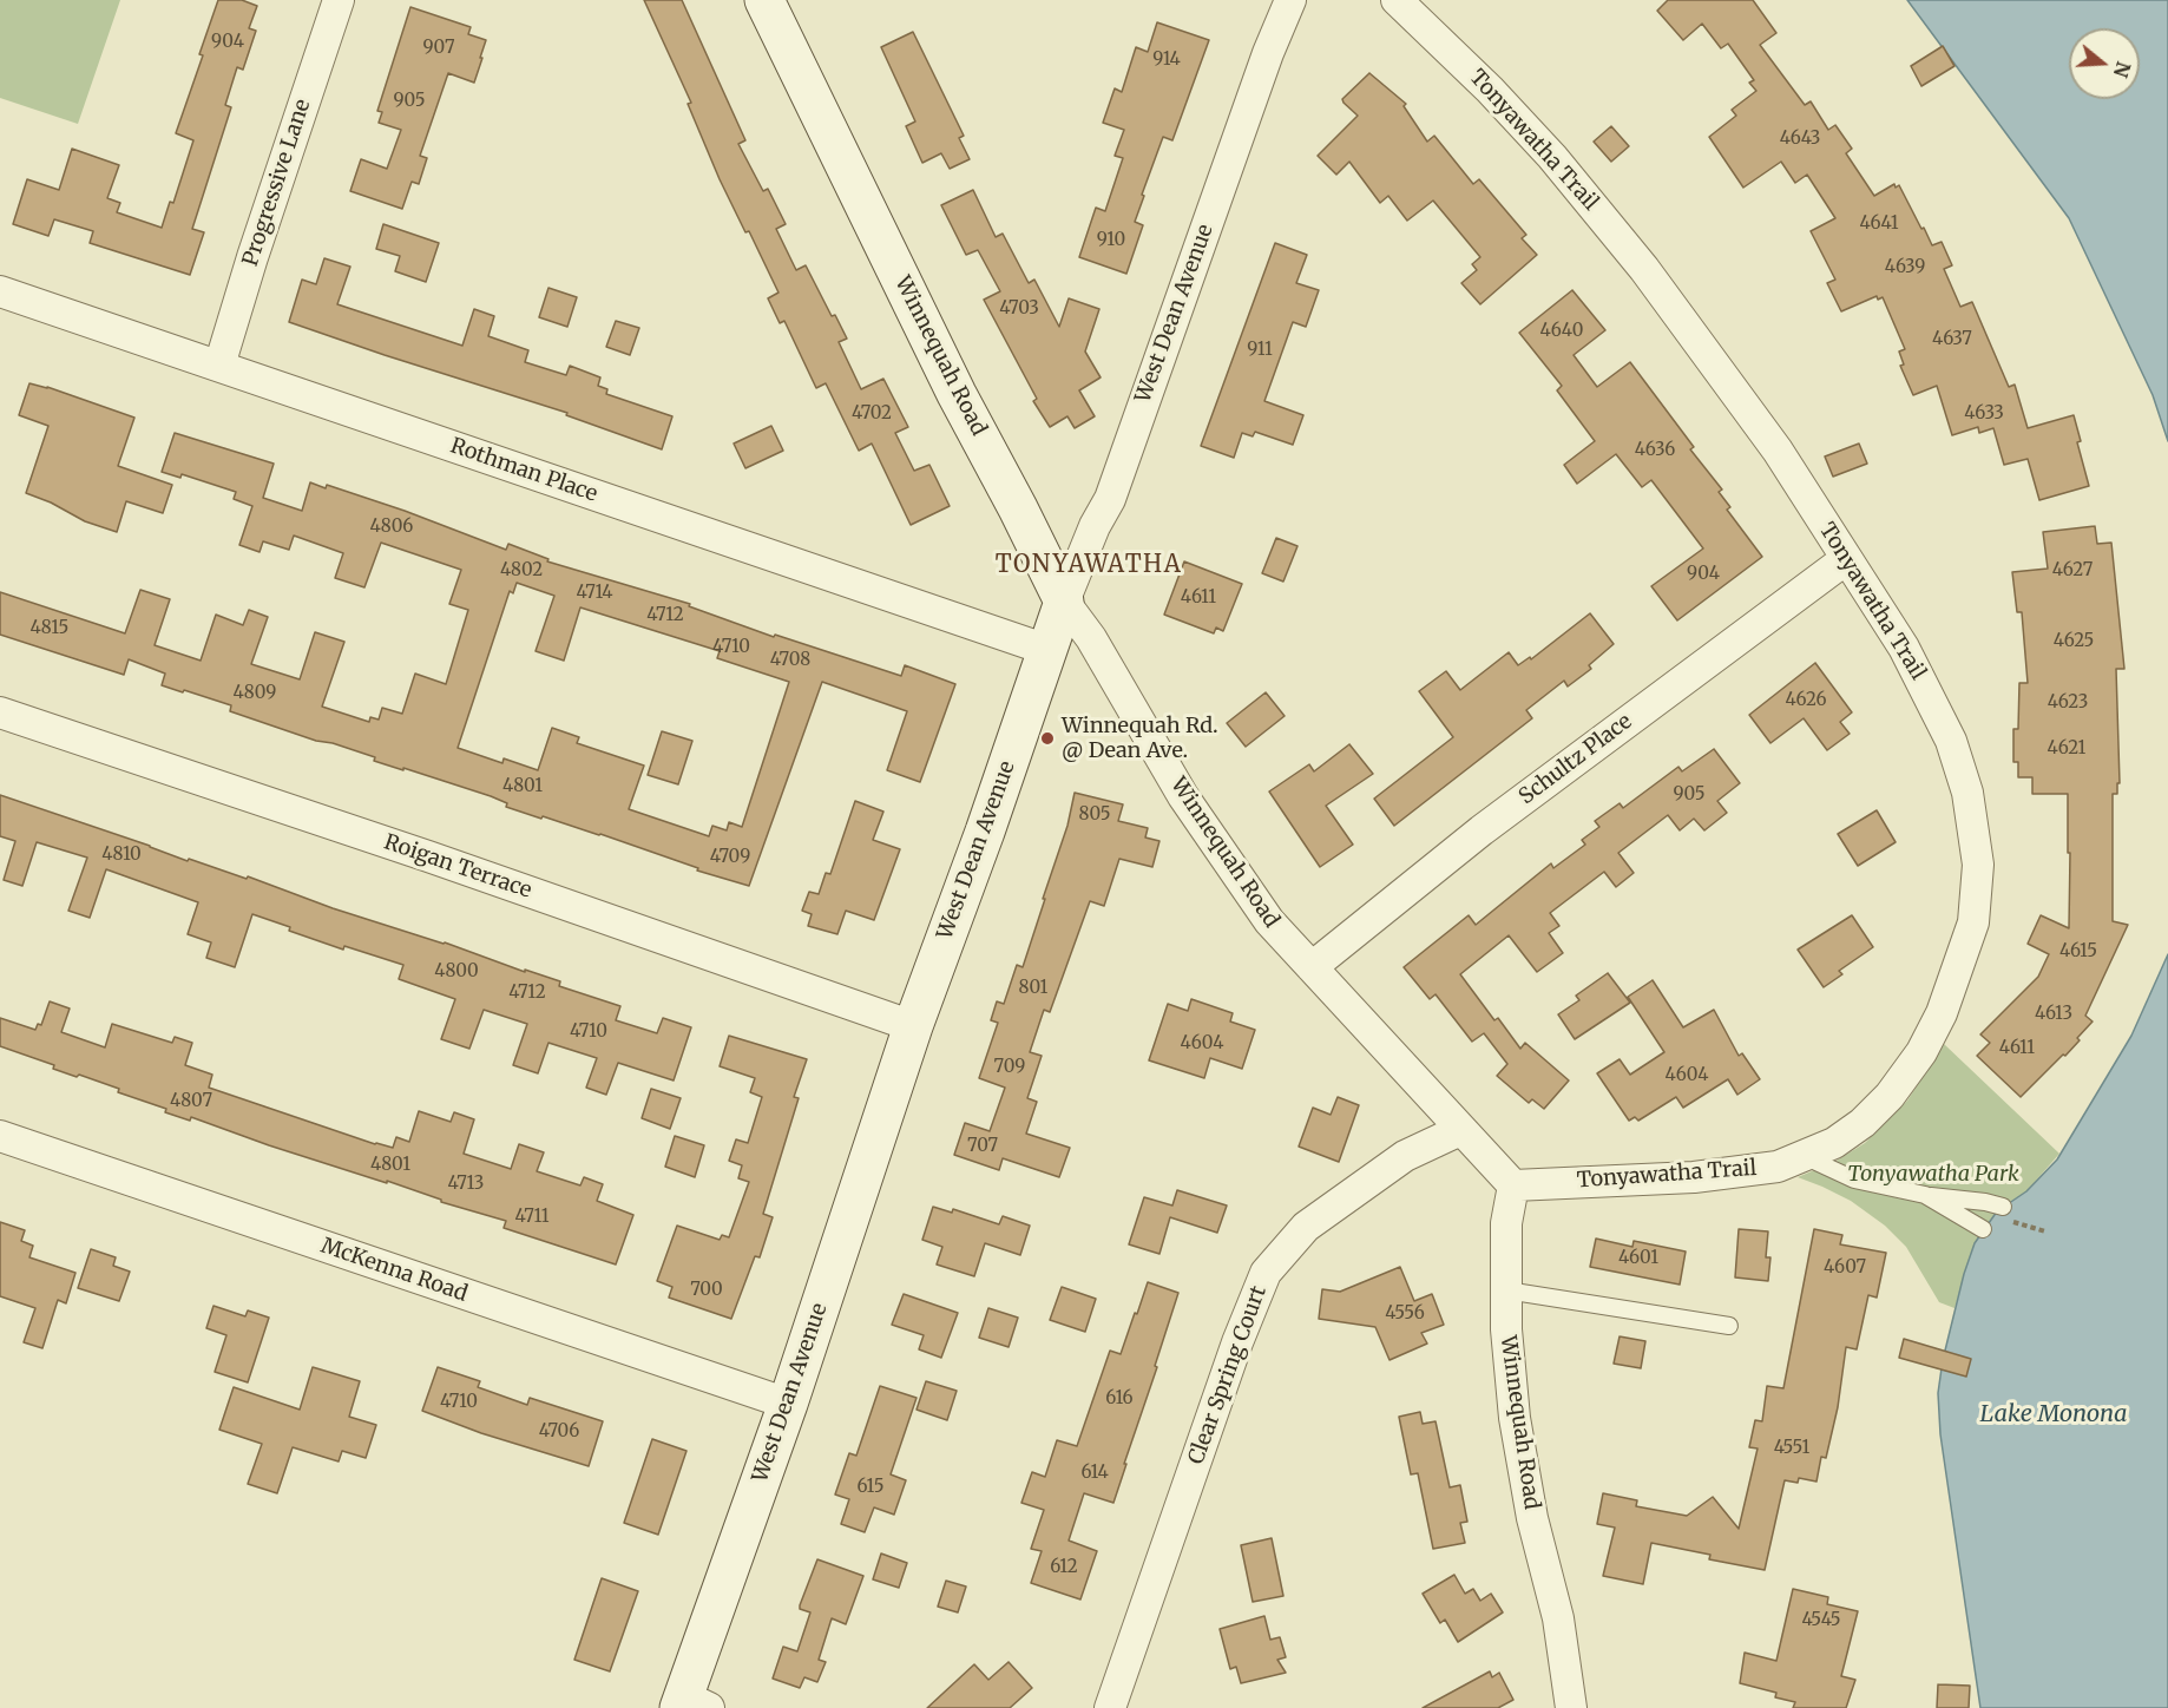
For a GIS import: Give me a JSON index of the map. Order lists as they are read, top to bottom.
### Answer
{
  "streets": {
    "street": [
      "Tonyawatha Trail",
      "Progressive Lane",
      "West Dean Avenue",
      "Winnequah Road",
      "Rothman Place",
      "Schultz Place",
      "Roigan Terrace",
      "McKenna Road",
      "Clear Spring Court"
    ]
  },
  "crossings": [
    ["Tonyawatha Trail", "Winnequah Road"],
    ["Tonyawatha Trail", "Schultz Place"],
    ["Progressive Lane", "Rothman Place"],
    ["West Dean Avenue", "Winnequah Road"],
    ["West Dean Avenue", "Rothman Place"],
    ["West Dean Avenue", "Roigan Terrace"],
    ["West Dean Avenue", "McKenna Road"],
    ["Winnequah Road", "Schultz Place"],
    ["Winnequah Road", "Clear Spring Court"]
  ],
  "districts": ["TONYAWATHA"],
  "water": ["Lake Monona"],
  "parks": ["Tonyawatha Park"],
  "places": ["Winnequah Rd. @ Dean Ave."],
  "house_numbers": [
    "904",
    "907",
    "914",
    "905",
    "4643",
    "4641",
    "910",
    "4639",
    "4703",
    "4640",
    "4637",
    "911",
    "4702",
    "4633",
    "4636",
    "4806",
    "4802",
    "4627",
    "904",
    "4714",
    "4611",
    "4712",
    "4815",
    "4625",
    "4710",
    "4708",
    "4809",
    "4626",
    "4623",
    "4621",
    "4801",
    "905",
    "805",
    "4810",
    "4709",
    "4615",
    "4800",
    "801",
    "4712",
    "4613",
    "4710",
    "4604",
    "4611",
    "709",
    "4604",
    "4807",
    "707",
    "4801",
    "4713",
    "4711",
    "4601",
    "4607",
    "700",
    "4556",
    "616",
    "4710",
    "4706",
    "4551",
    "614",
    "615",
    "612",
    "4545"
  ],
  "north": "right"
}
